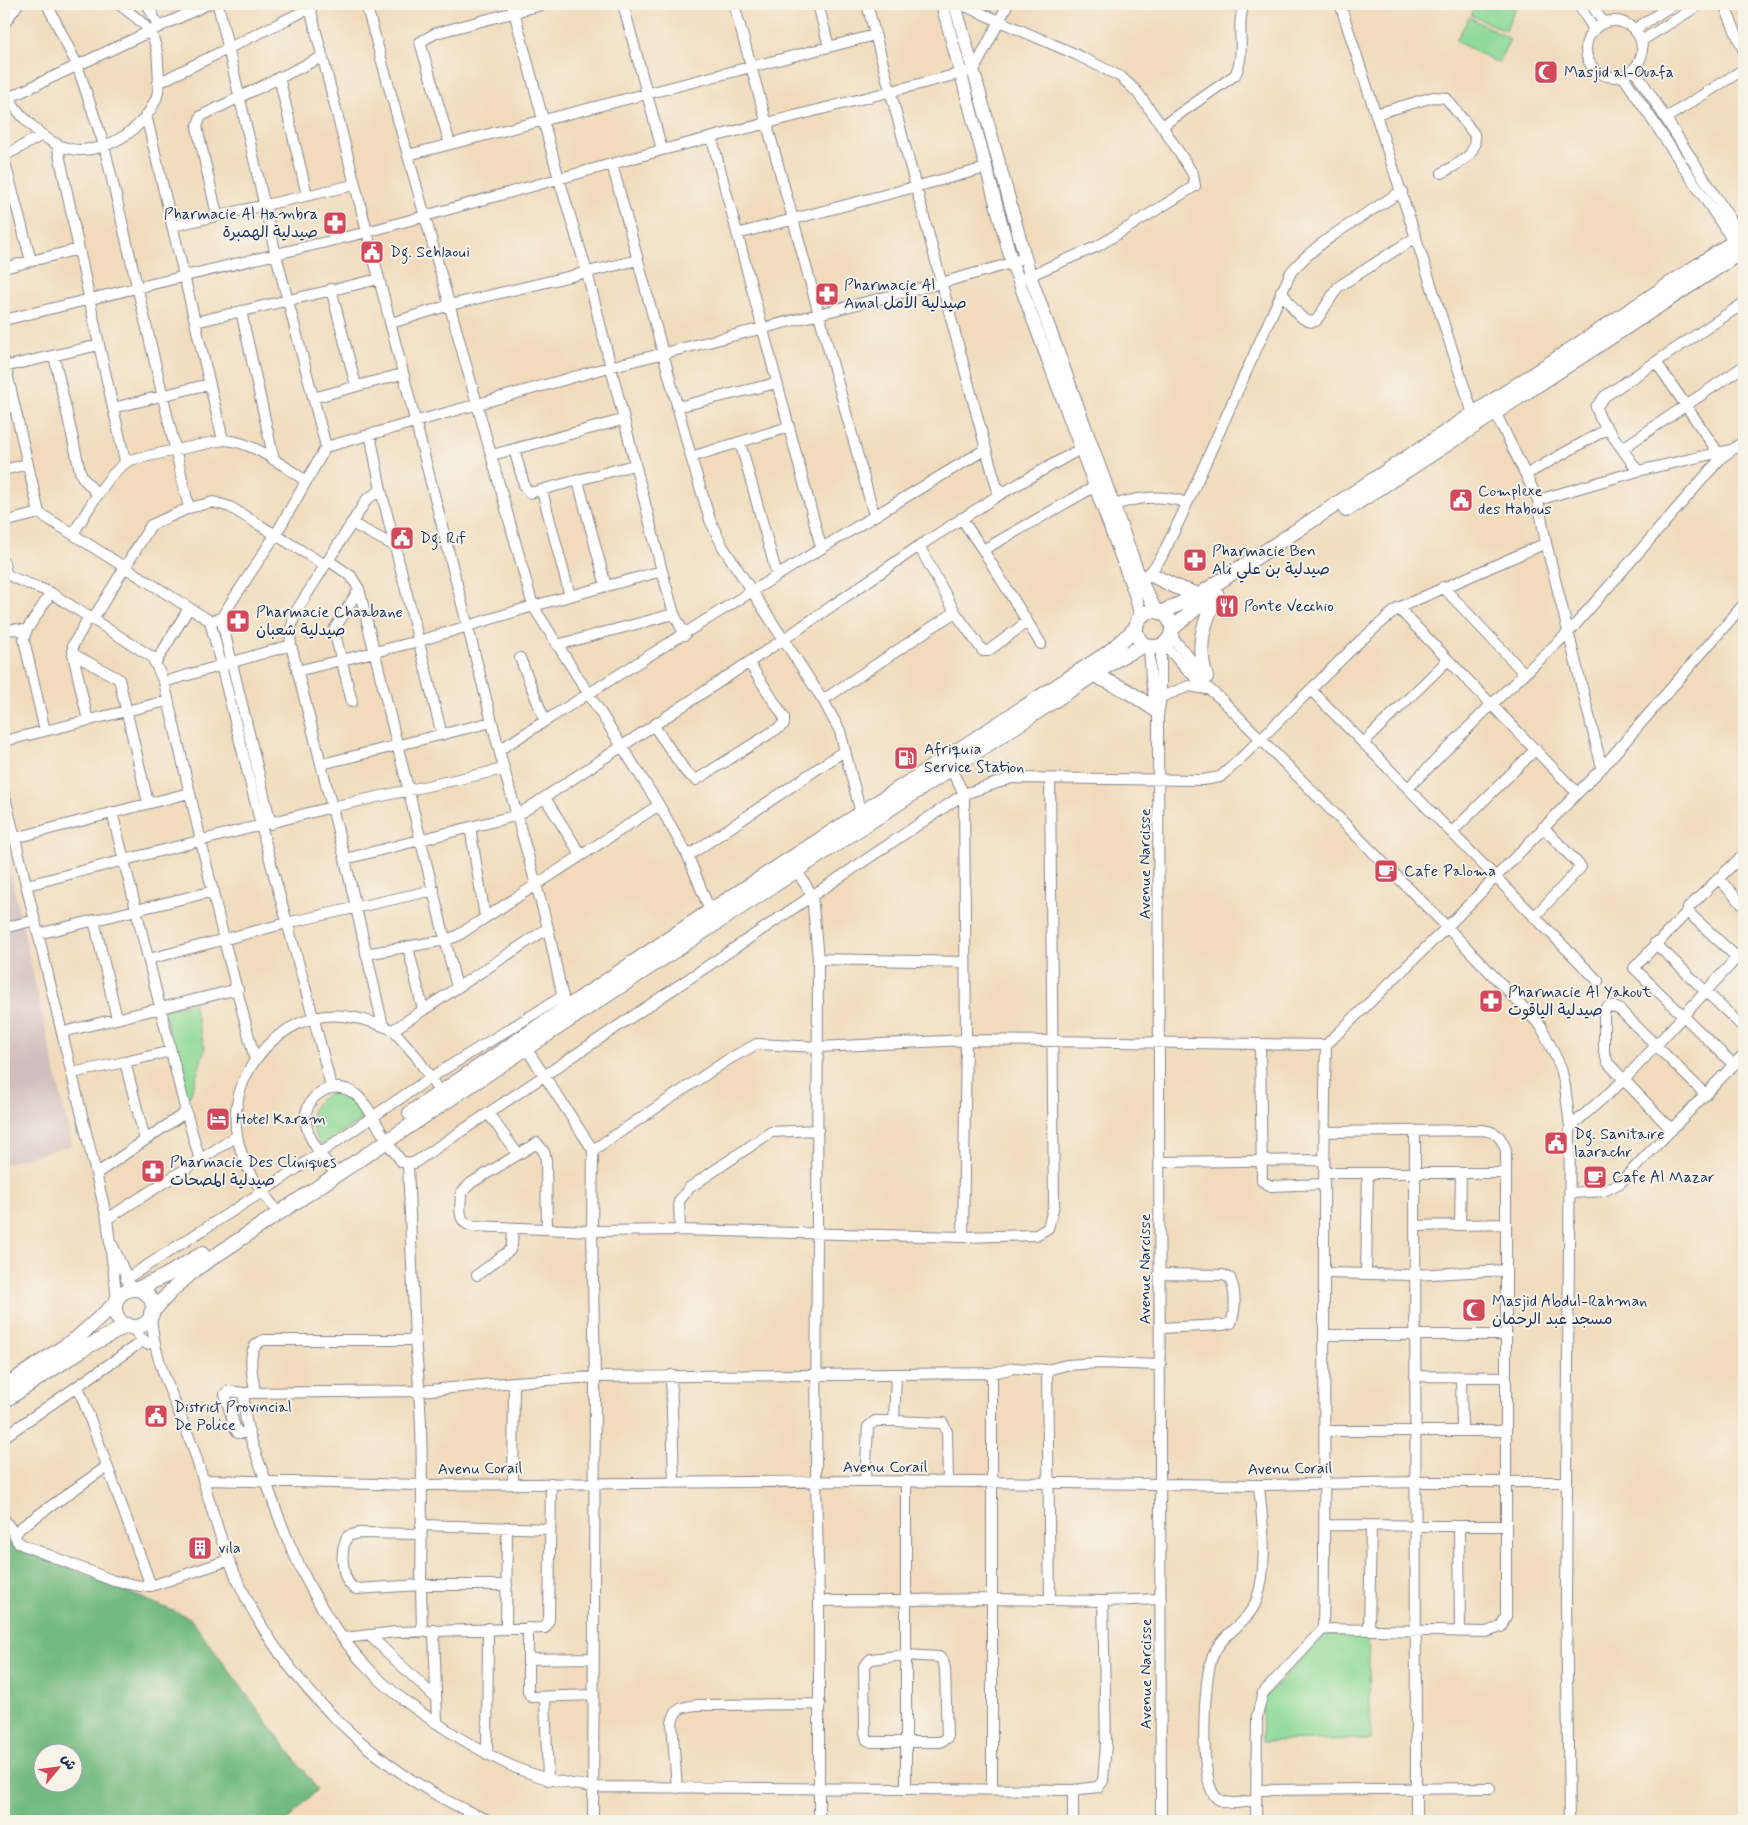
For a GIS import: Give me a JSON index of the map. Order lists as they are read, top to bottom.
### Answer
{
  "streets": {
    "street": ["Avenue Narcisse", "Avenu Corail"]
  },
  "crossings": [
    ["Avenue Narcisse", "Avenu Corail"]
  ],
  "places": {
    "mosque": ["Masjid al-Ouafa", "Masjid Abdul-Rahman مسجد عبد الرحمان"],
    "pharmacy": [
      "Pharmacie Al Hambra صيدلية الهمبرة",
      "Pharmacie Al Amal صيدلية الأمل",
      "Pharmacie Ben Ali صيدلية بن علي",
      "Pharmacie Chaabane صيدلية شعبان",
      "Pharmacie Al Yakout صيدلية الياقوت",
      "Pharmacie Des Cliniques صيدلية المصحات"
    ],
    "public building": [
      "Dg. Sehlaoui",
      "Complexe des Habous",
      "Dg. Rif",
      "Dg. Sanitaire laarachr",
      "District Provincial De Police"
    ],
    "restaurant": ["Ponte Vecchio"],
    "fuel station": ["Afriquia Service Station"],
    "cafe": ["Cafe Paloma", "Cafe Al Mazar"],
    "hotel": ["Hotel Karam"],
    "building": ["vila"]
  },
  "north": "top right"
}
